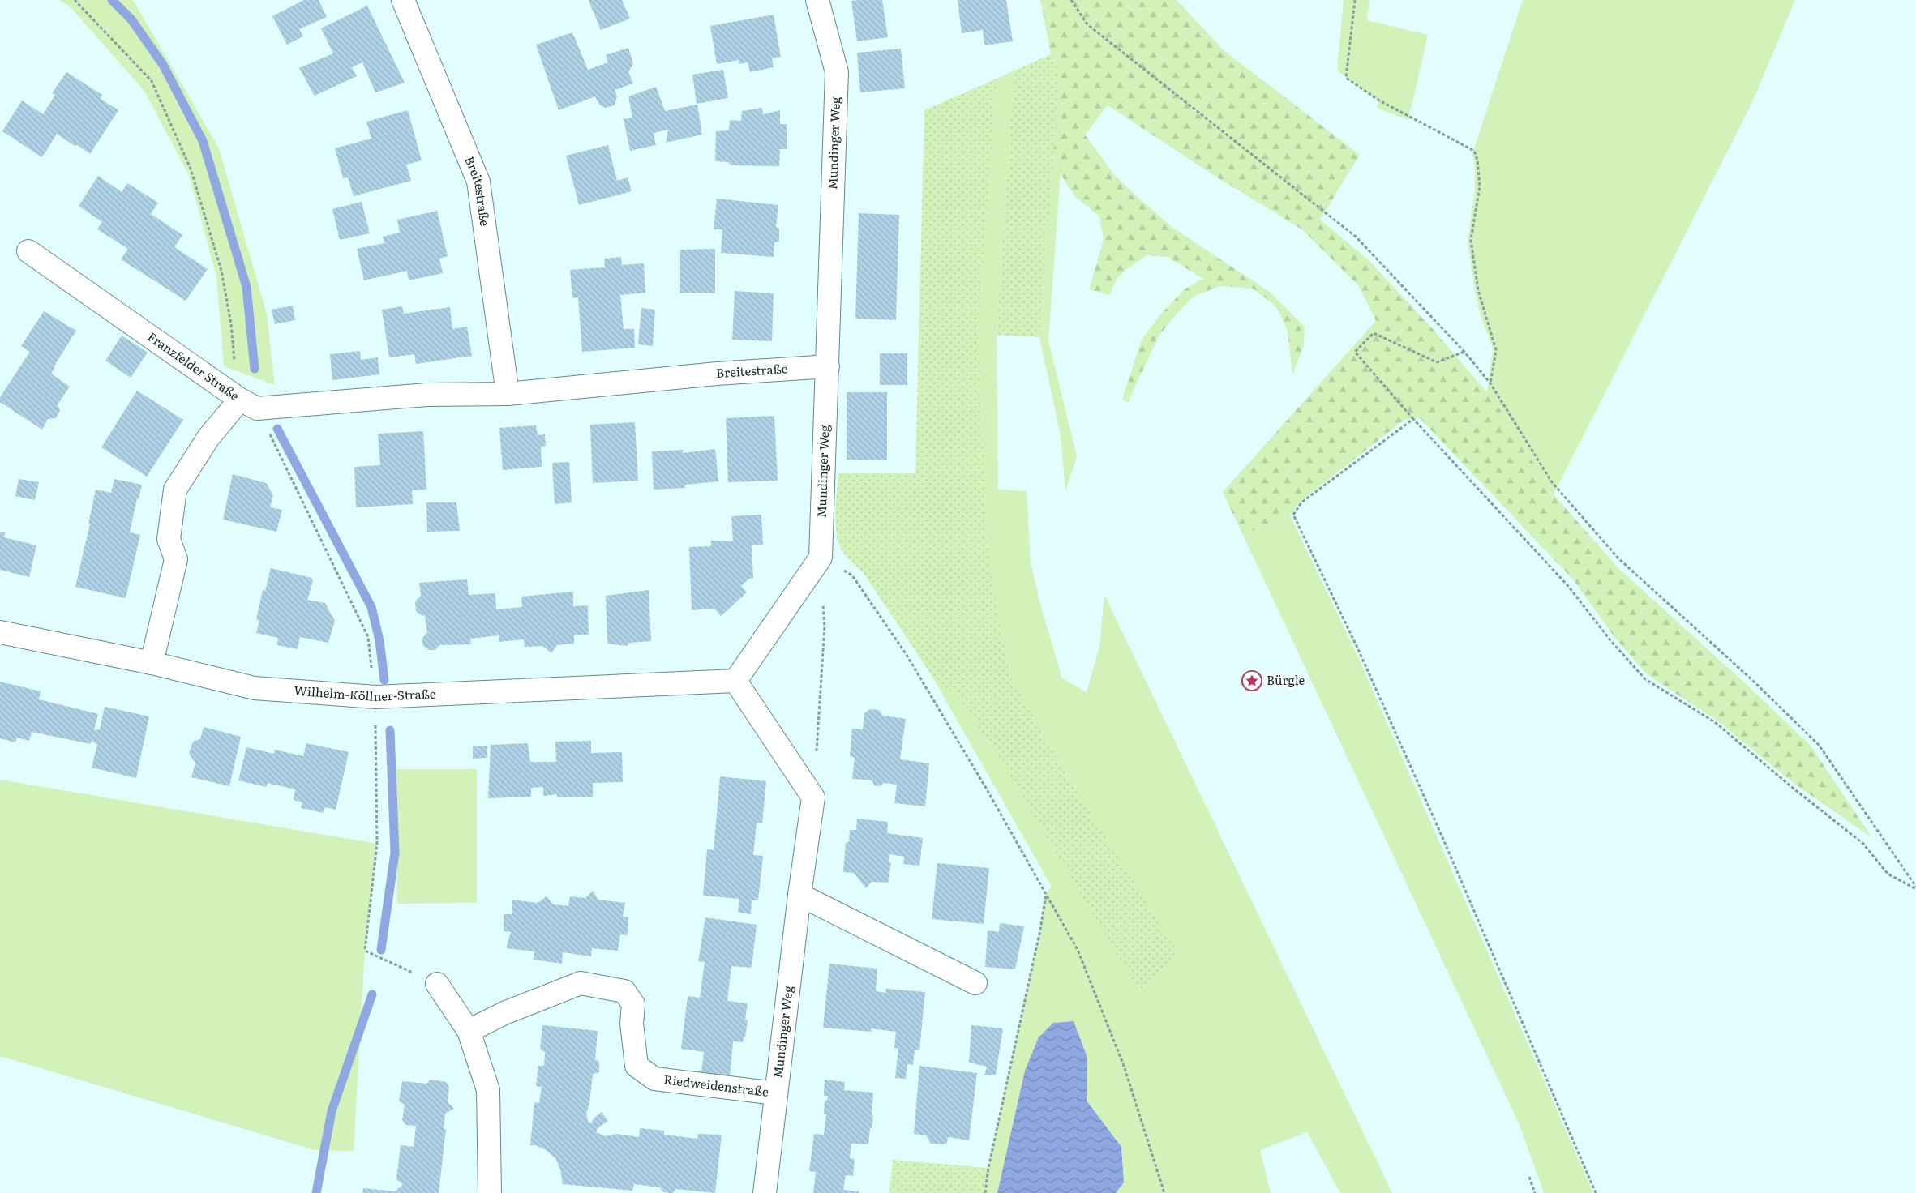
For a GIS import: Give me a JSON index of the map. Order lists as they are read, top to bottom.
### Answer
{
  "streets": {
    "street": [
      "Mundinger Weg",
      "Breitestraße",
      "Franzfelder Straße",
      "Wilhelm-Köllner-Straße",
      "Riedweidenstraße"
    ]
  },
  "crossings": [
    ["Mundinger Weg", "Breitestraße"],
    ["Mundinger Weg", "Riedweidenstraße"],
    ["Breitestraße", "Franzfelder Straße"],
    ["Franzfelder Straße", "Wilhelm-Köllner-Straße"]
  ],
  "places": {
    "place": ["Bürgle"]
  }
}
